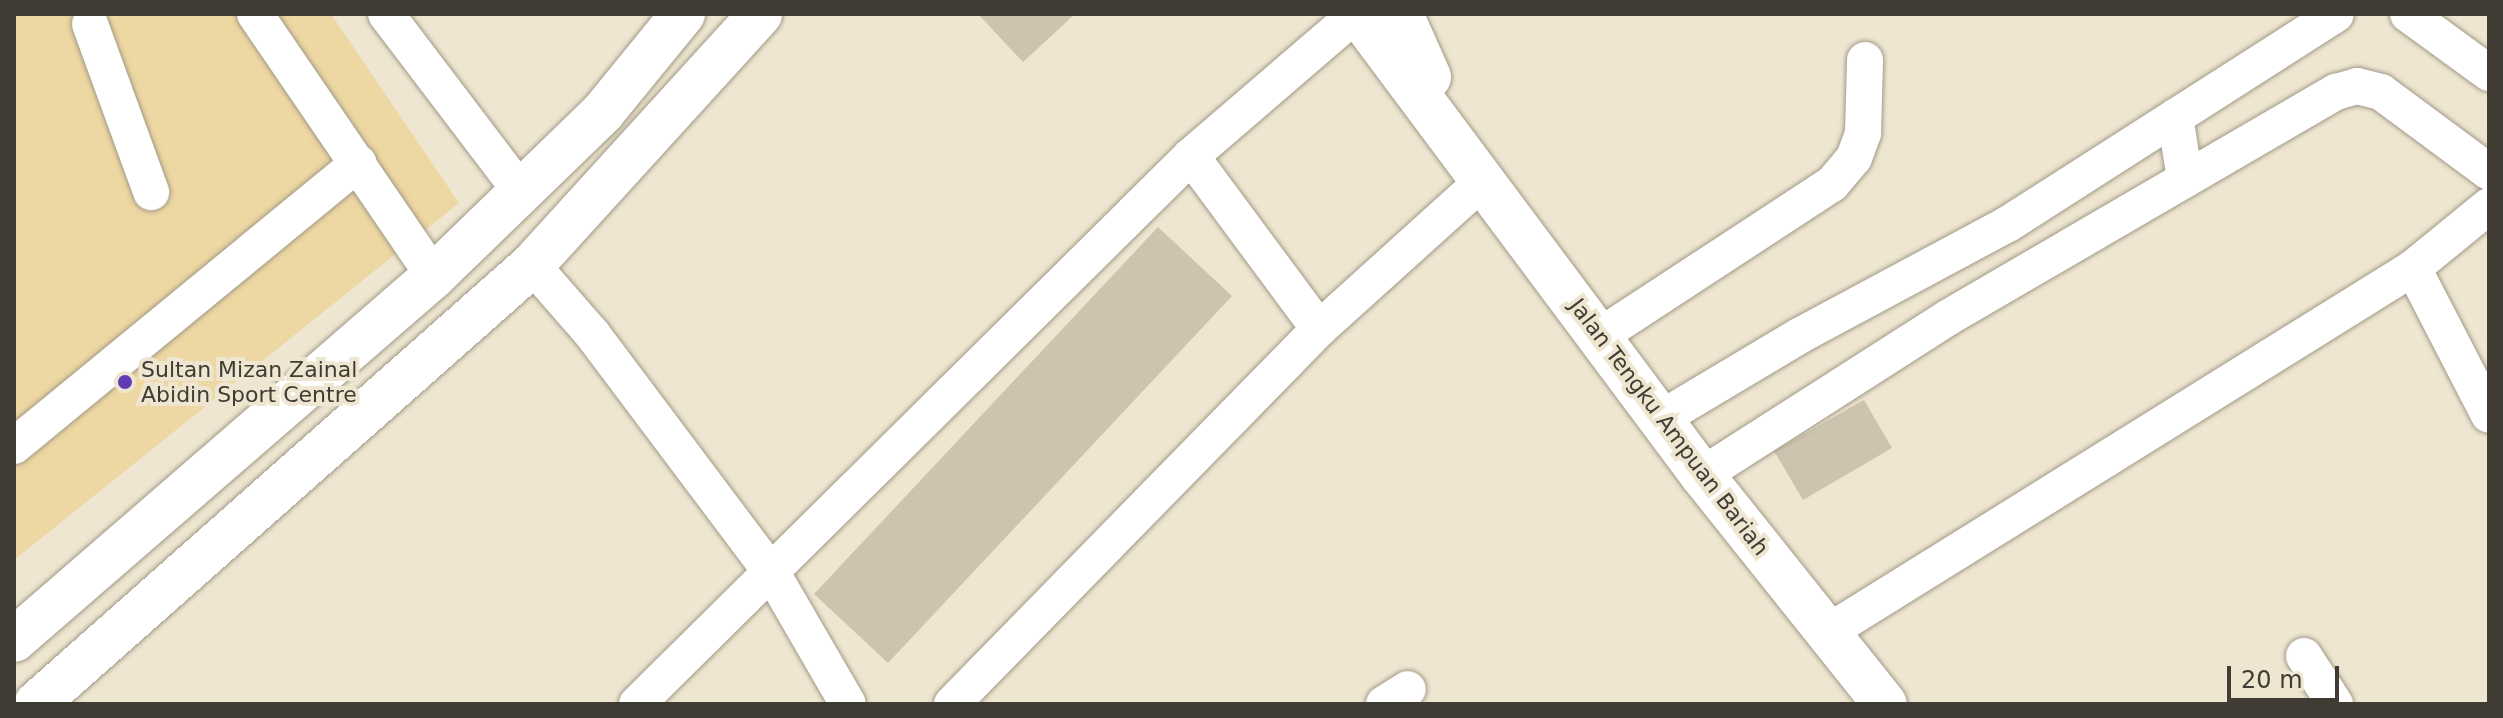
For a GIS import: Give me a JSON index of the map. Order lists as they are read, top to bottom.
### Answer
{
  "streets": {
    "main road": ["Jalan Tengku Ampuan Bariah"]
  },
  "places": ["Sultan Mizan Zainal Abidin Sport Centre"],
  "scale_bar": "20 m"
}
